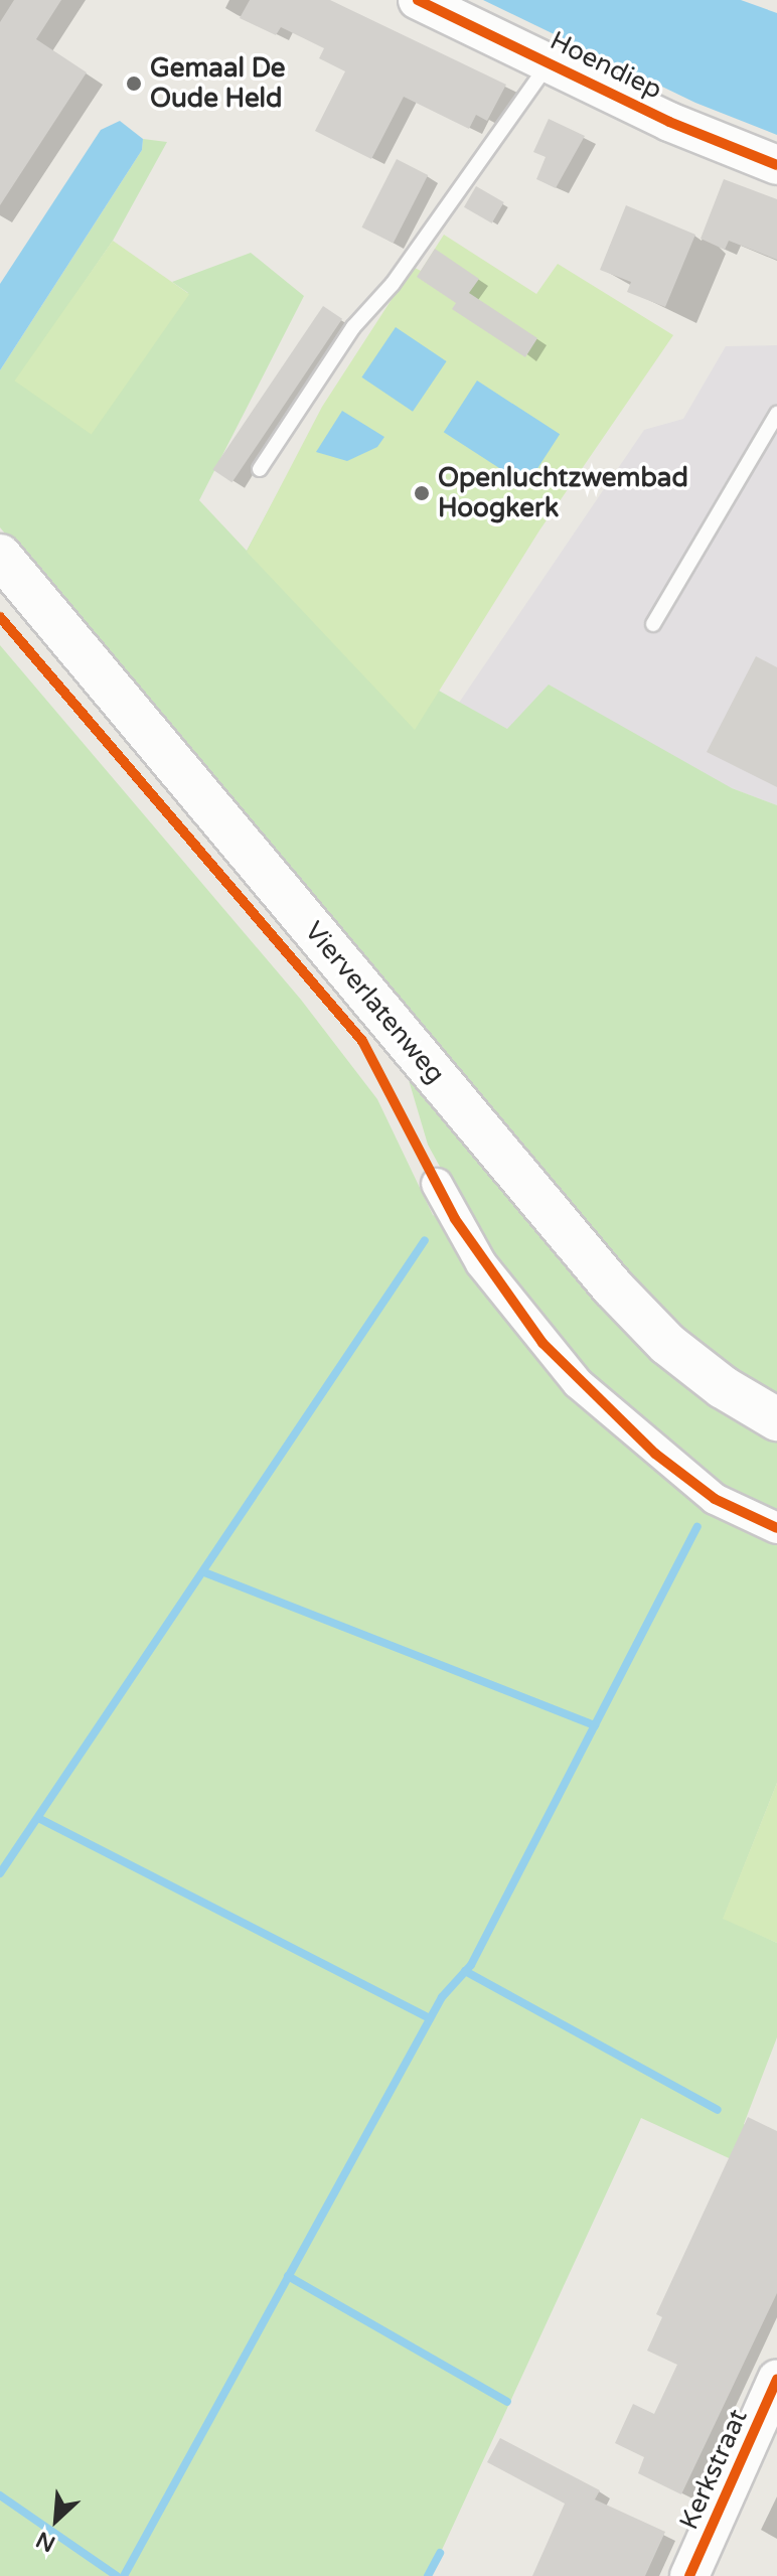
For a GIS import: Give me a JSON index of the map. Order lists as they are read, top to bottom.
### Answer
{
  "streets": {
    "main road": ["Vierverlatenweg"],
    "street": ["Hoendiep", "Kerkstraat"]
  },
  "places": ["Gemaal De Oude Held", "Openluchtzwembad Hoogkerk"],
  "north": "bottom left"
}
